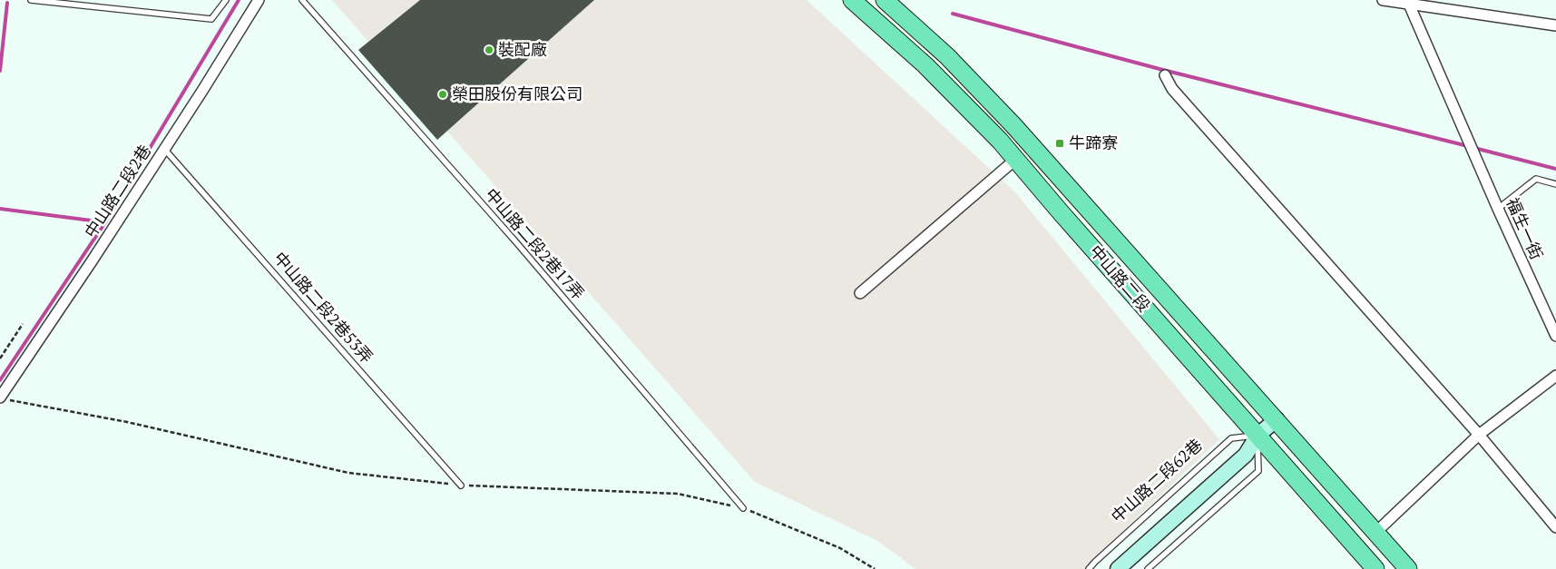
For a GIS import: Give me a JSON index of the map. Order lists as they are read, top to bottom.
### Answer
{
  "streets": {
    "main road": ["中山路二段"],
    "street": ["中山路二段2巷", "福生一街"],
    "lane": ["中山路二段2巷17弄", "中山路二段2巷53弄", "中山路二段62巷"]
  },
  "crossings": [
    ["中山路二段2巷", "中山路二段2巷53弄"],
    ["中山路二段", "中山路二段62巷"]
  ],
  "places": {
    "other": ["裝配廠", "榮田股份有限公司"],
    "transit": ["牛蹄寮"]
  }
}
